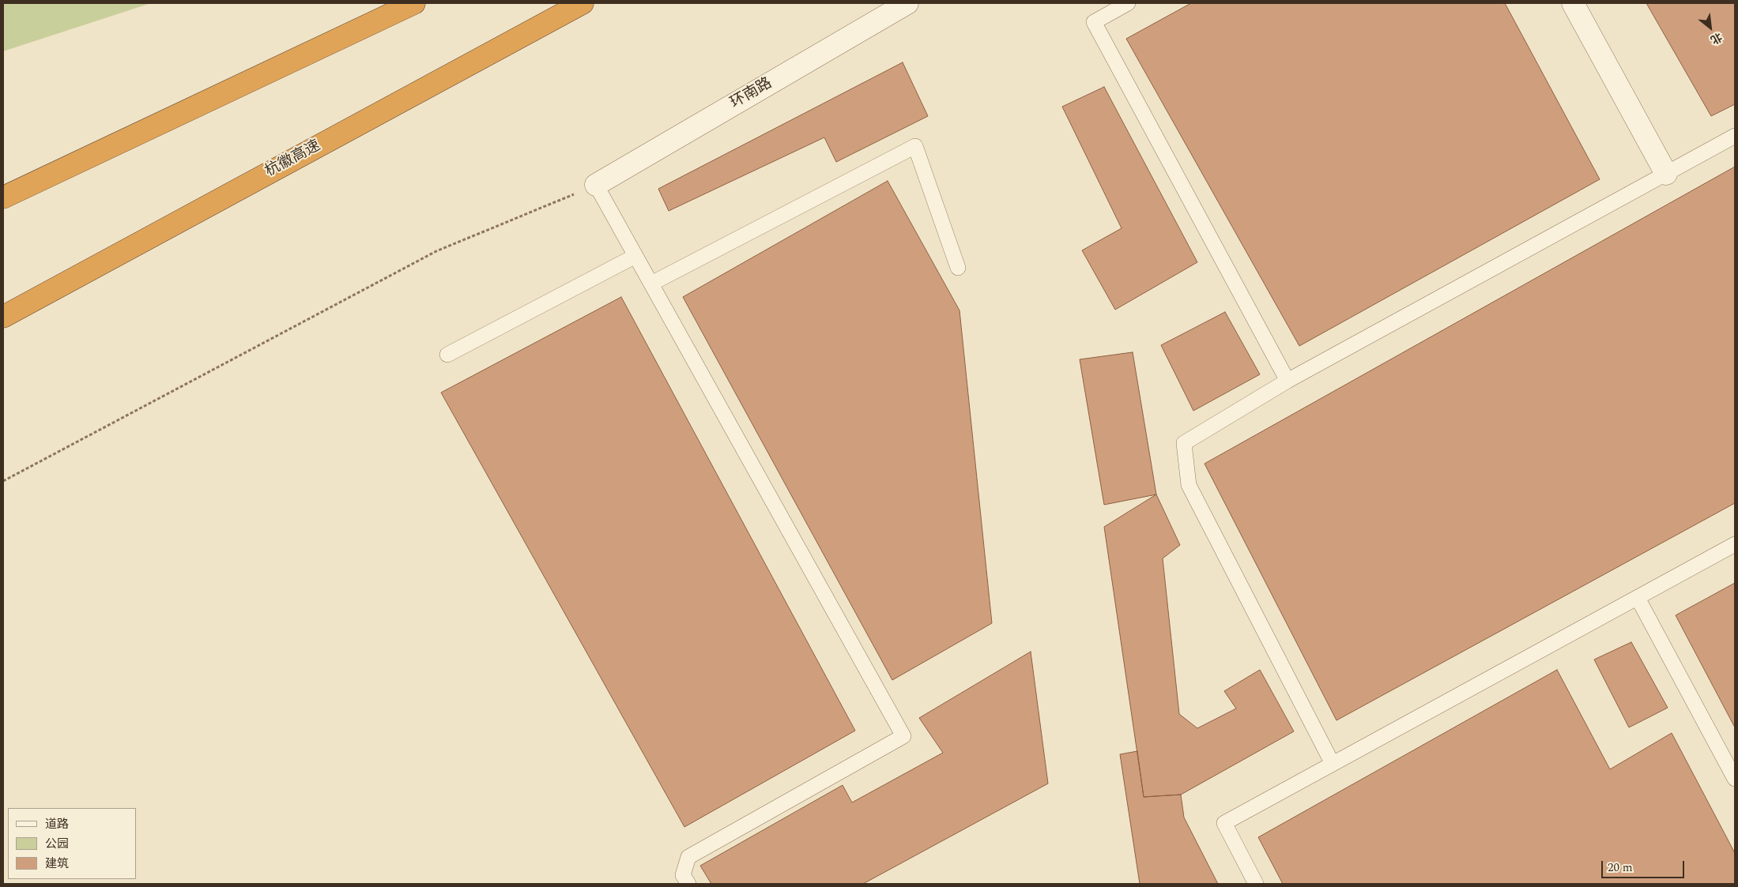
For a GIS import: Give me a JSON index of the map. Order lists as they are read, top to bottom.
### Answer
{
  "streets": {
    "highway": ["杭徽高速"],
    "street": ["环南路"]
  },
  "legend": ["道路", "公园", "建筑"],
  "scale_bar": "20 m",
  "north": "bottom right"
}
